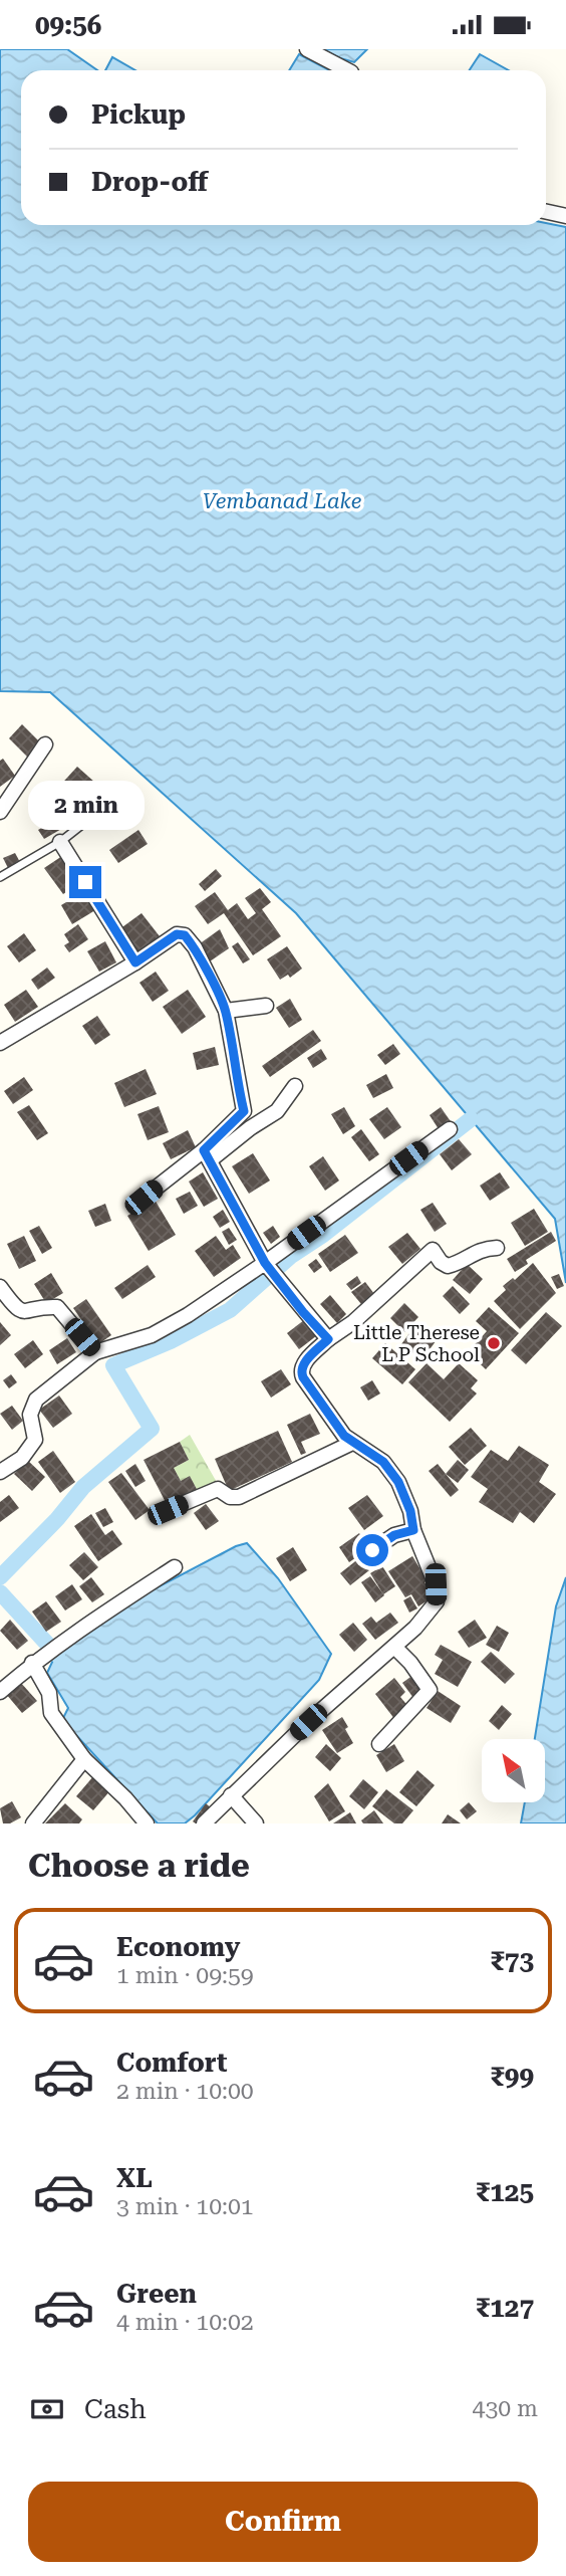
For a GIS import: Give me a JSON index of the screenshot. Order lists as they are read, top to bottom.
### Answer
{
  "water": ["Vembanad Lake"],
  "places": ["Little Therese L P School"],
  "north": "top left",
  "page": {
    "status": "09:56",
    "banner": ["Pickup", "Drop-off"],
    "bubble": "2 min",
    "heading": "Choose a ride",
    "list": [
      {
        "name": "Economy",
        "note": "1 min · 09:59",
        "value": "₹73"
      },
      {
        "name": "Comfort",
        "note": "2 min · 10:00",
        "value": "₹99"
      },
      {
        "name": "XL",
        "note": "3 min · 10:01",
        "value": "₹125"
      },
      {
        "name": "Green",
        "note": "4 min · 10:02",
        "value": "₹127"
      }
    ],
    "pay": ["Cash", "430 m"],
    "buttons": "Confirm"
  }
}
